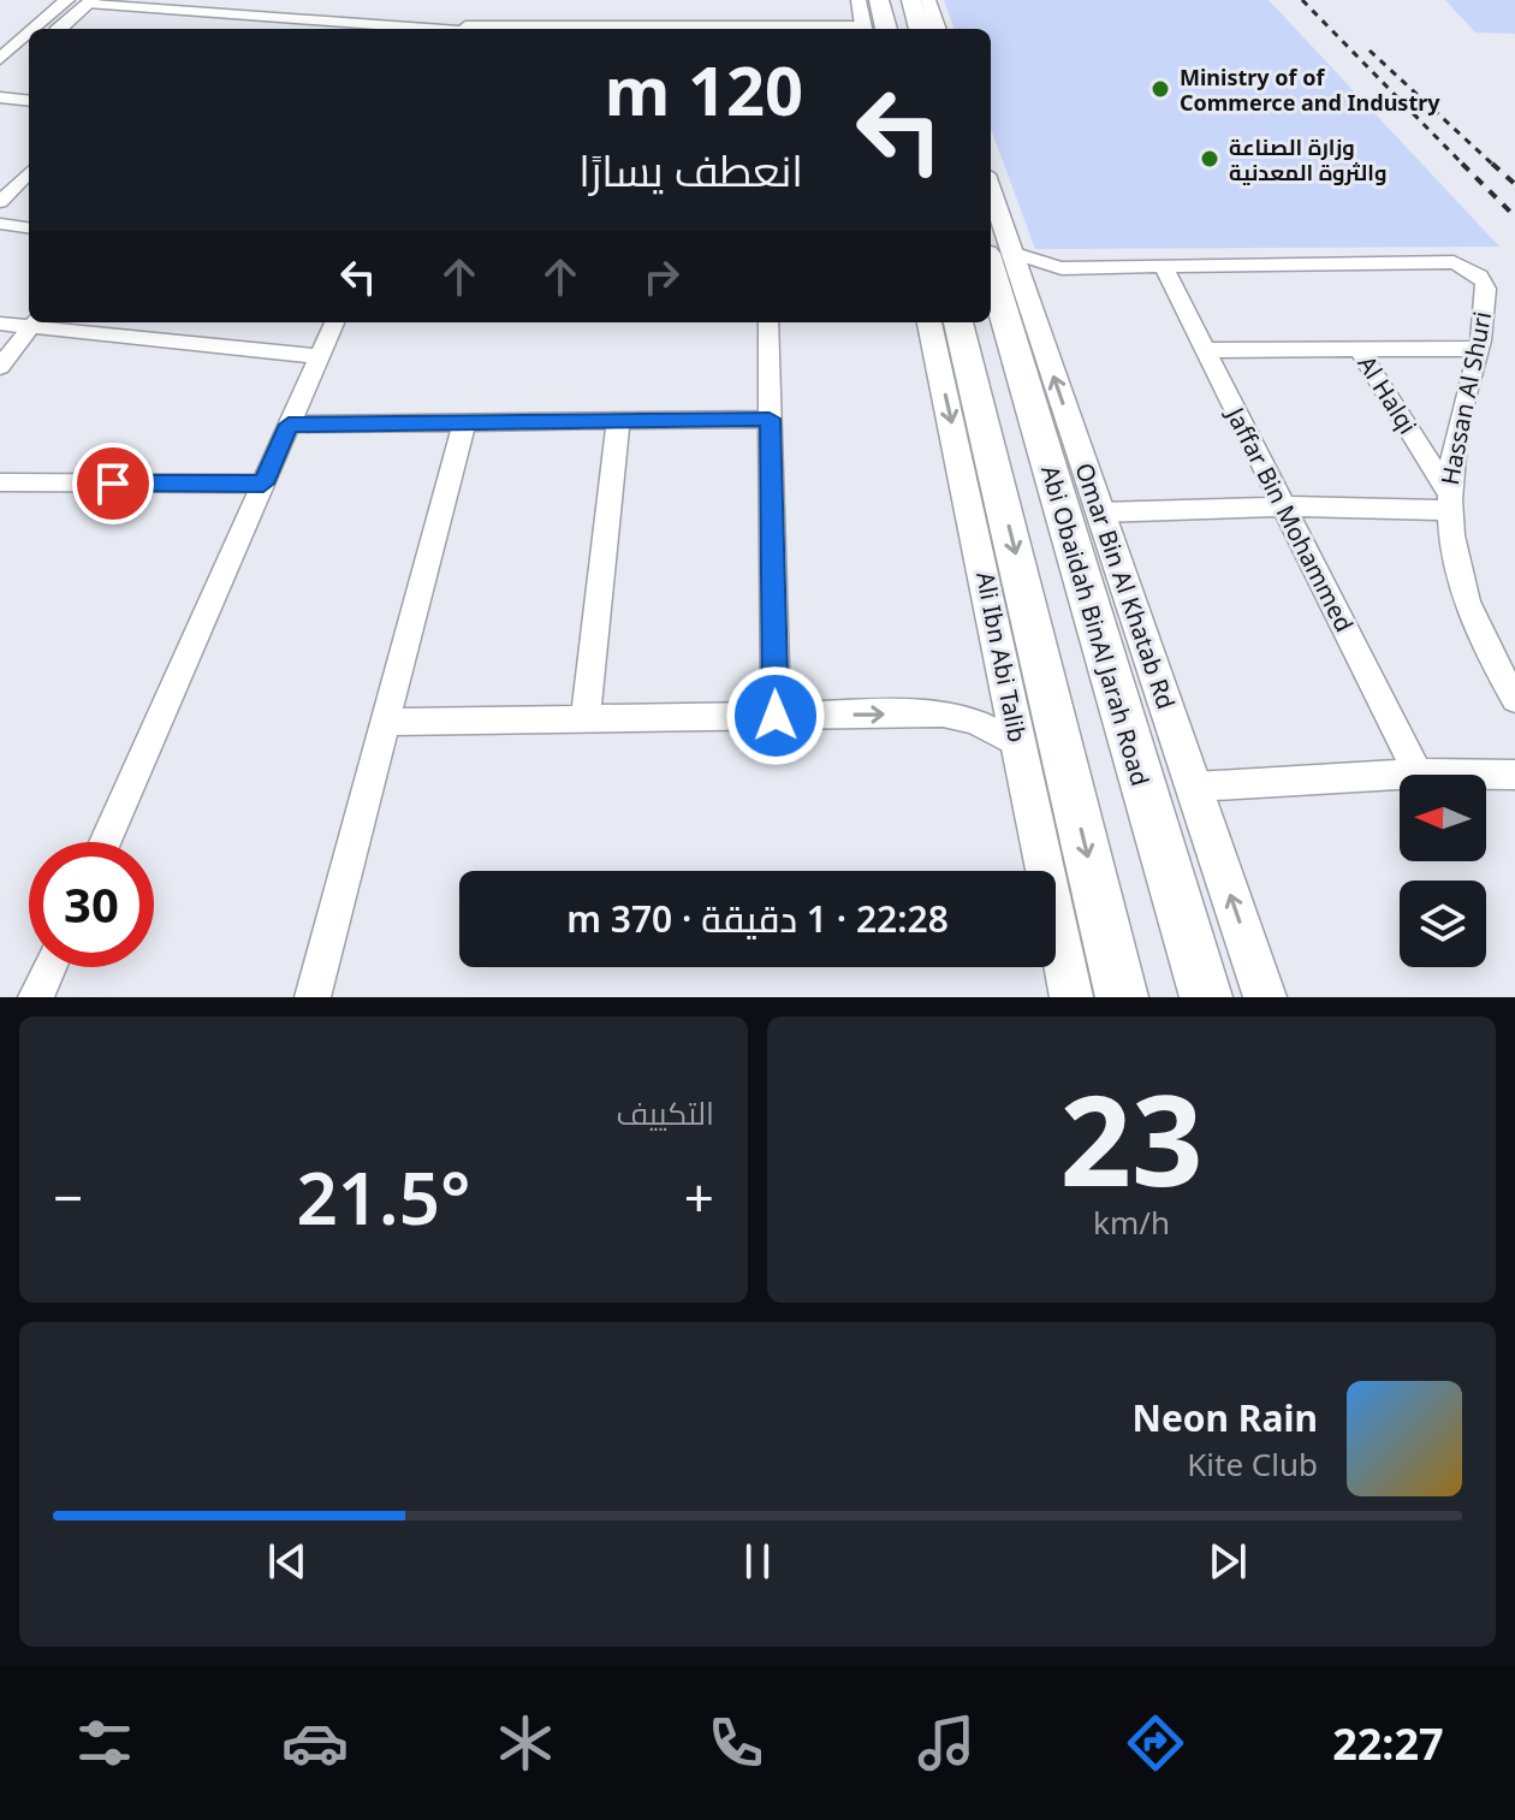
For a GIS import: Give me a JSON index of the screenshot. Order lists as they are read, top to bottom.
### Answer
{
  "streets": {
    "main road": ["Abi Obaidah BinAl Jarah Road"],
    "street": [
      "Al Halqi",
      "Hassan Al Shuri",
      "Jaffar Bin Mohammed",
      "Omar Bin Al Khatab Rd",
      "Ali Ibn Abi Talib"
    ]
  },
  "crossings": [
    ["Al Halqi", "Hassan Al Shuri"],
    ["Hassan Al Shuri", "Jaffar Bin Mohammed"],
    ["Hassan Al Shuri", "Omar Bin Al Khatab Rd"],
    ["Hassan Al Shuri", "Abi Obaidah BinAl Jarah Road"],
    ["Omar Bin Al Khatab Rd", "Abi Obaidah BinAl Jarah Road"]
  ],
  "one_way": ["Omar Bin Al Khatab Rd"],
  "places": ["Ministry of of Commerce and Industry", "وزارة الصناعة والثروة المعدنية"],
  "north": "left",
  "page": {
    "turn": ["120 m", "انعطف يسارًا"],
    "limit": "30",
    "trip": "22:28 · 1 دقيقة · 370 m",
    "tile": [
      ["23", "km/h"],
      "التكييف"
    ],
    "heat": ["−", "21.5°", "+"],
    "song": ["Neon Rain", "Kite Club"],
    "tabs": "22:27"
  }
}
